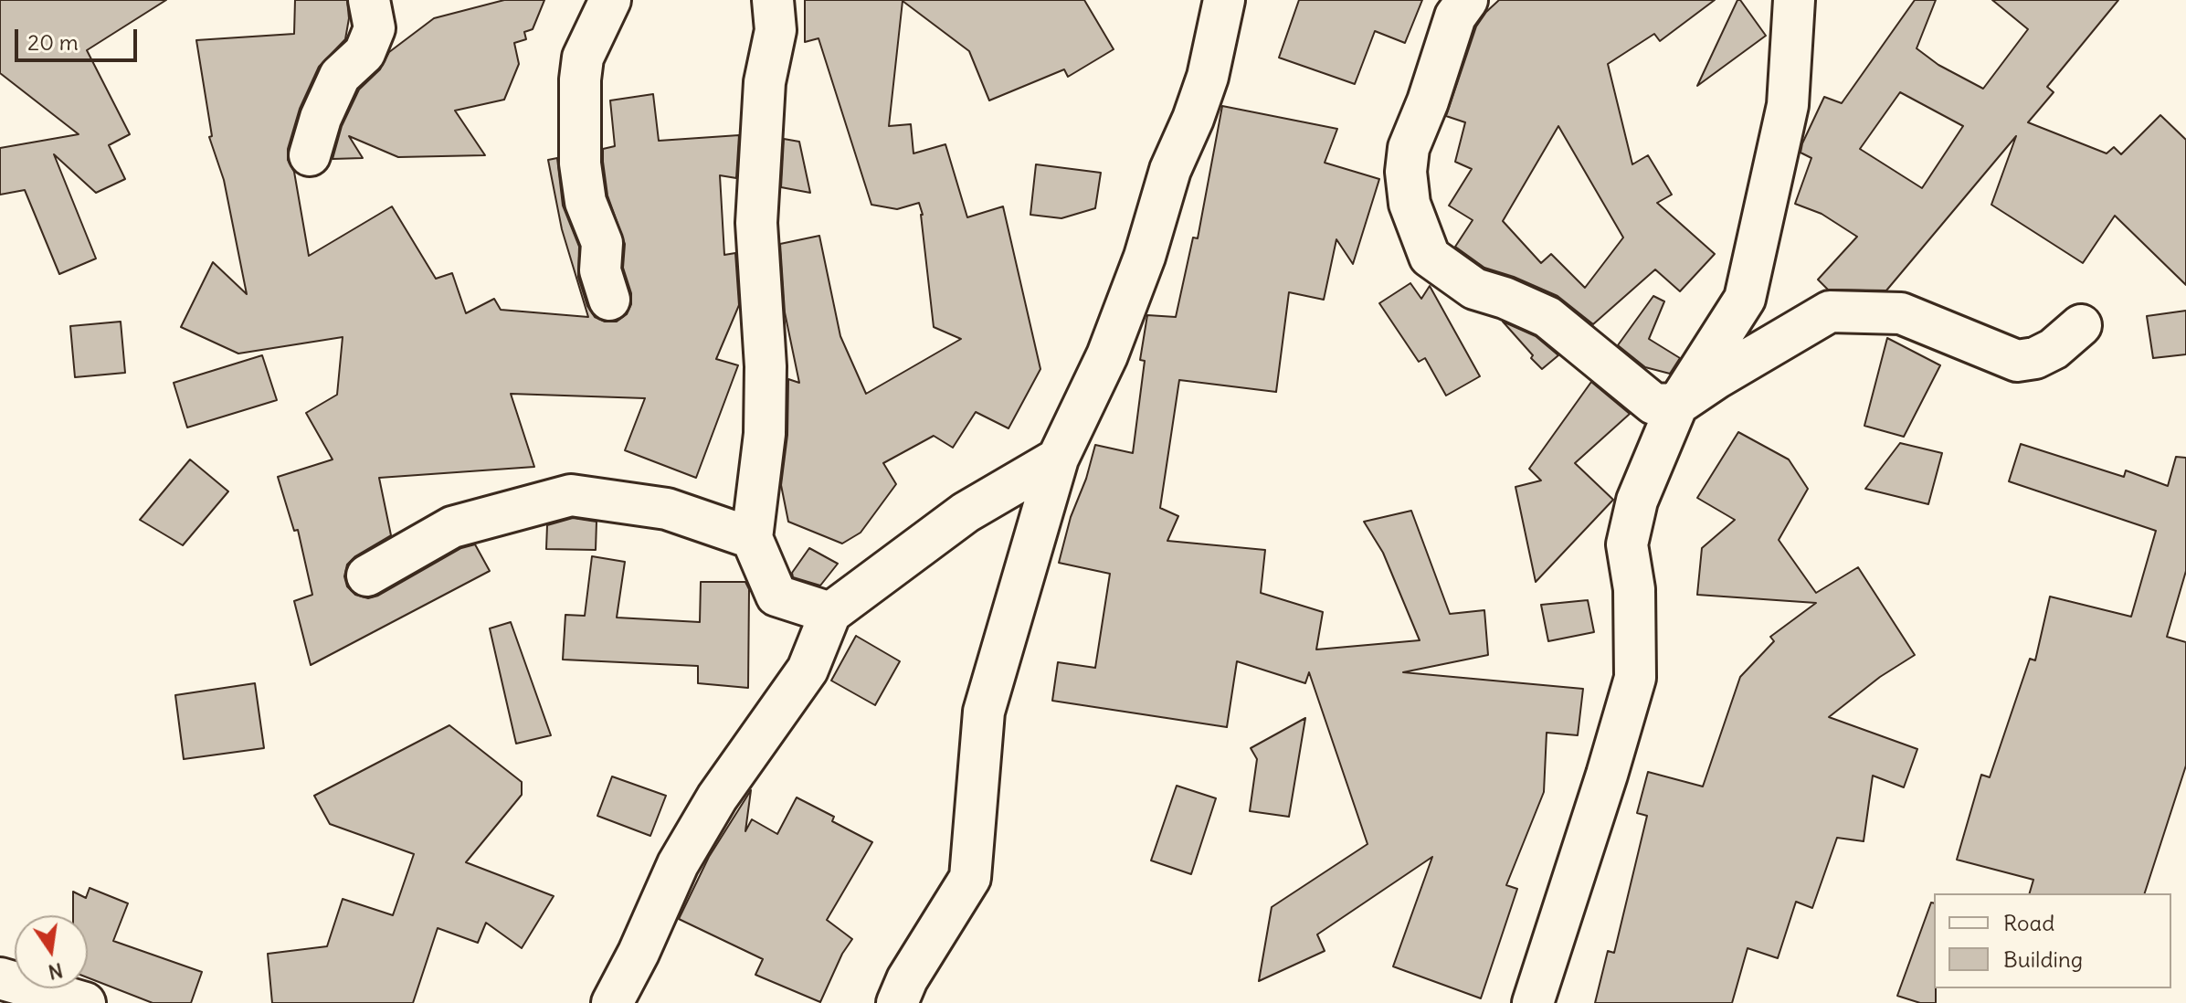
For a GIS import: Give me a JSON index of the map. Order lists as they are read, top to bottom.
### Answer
{
  "legend": ["Road", "Building"],
  "scale_bar": "20 m",
  "north": "bottom"
}
